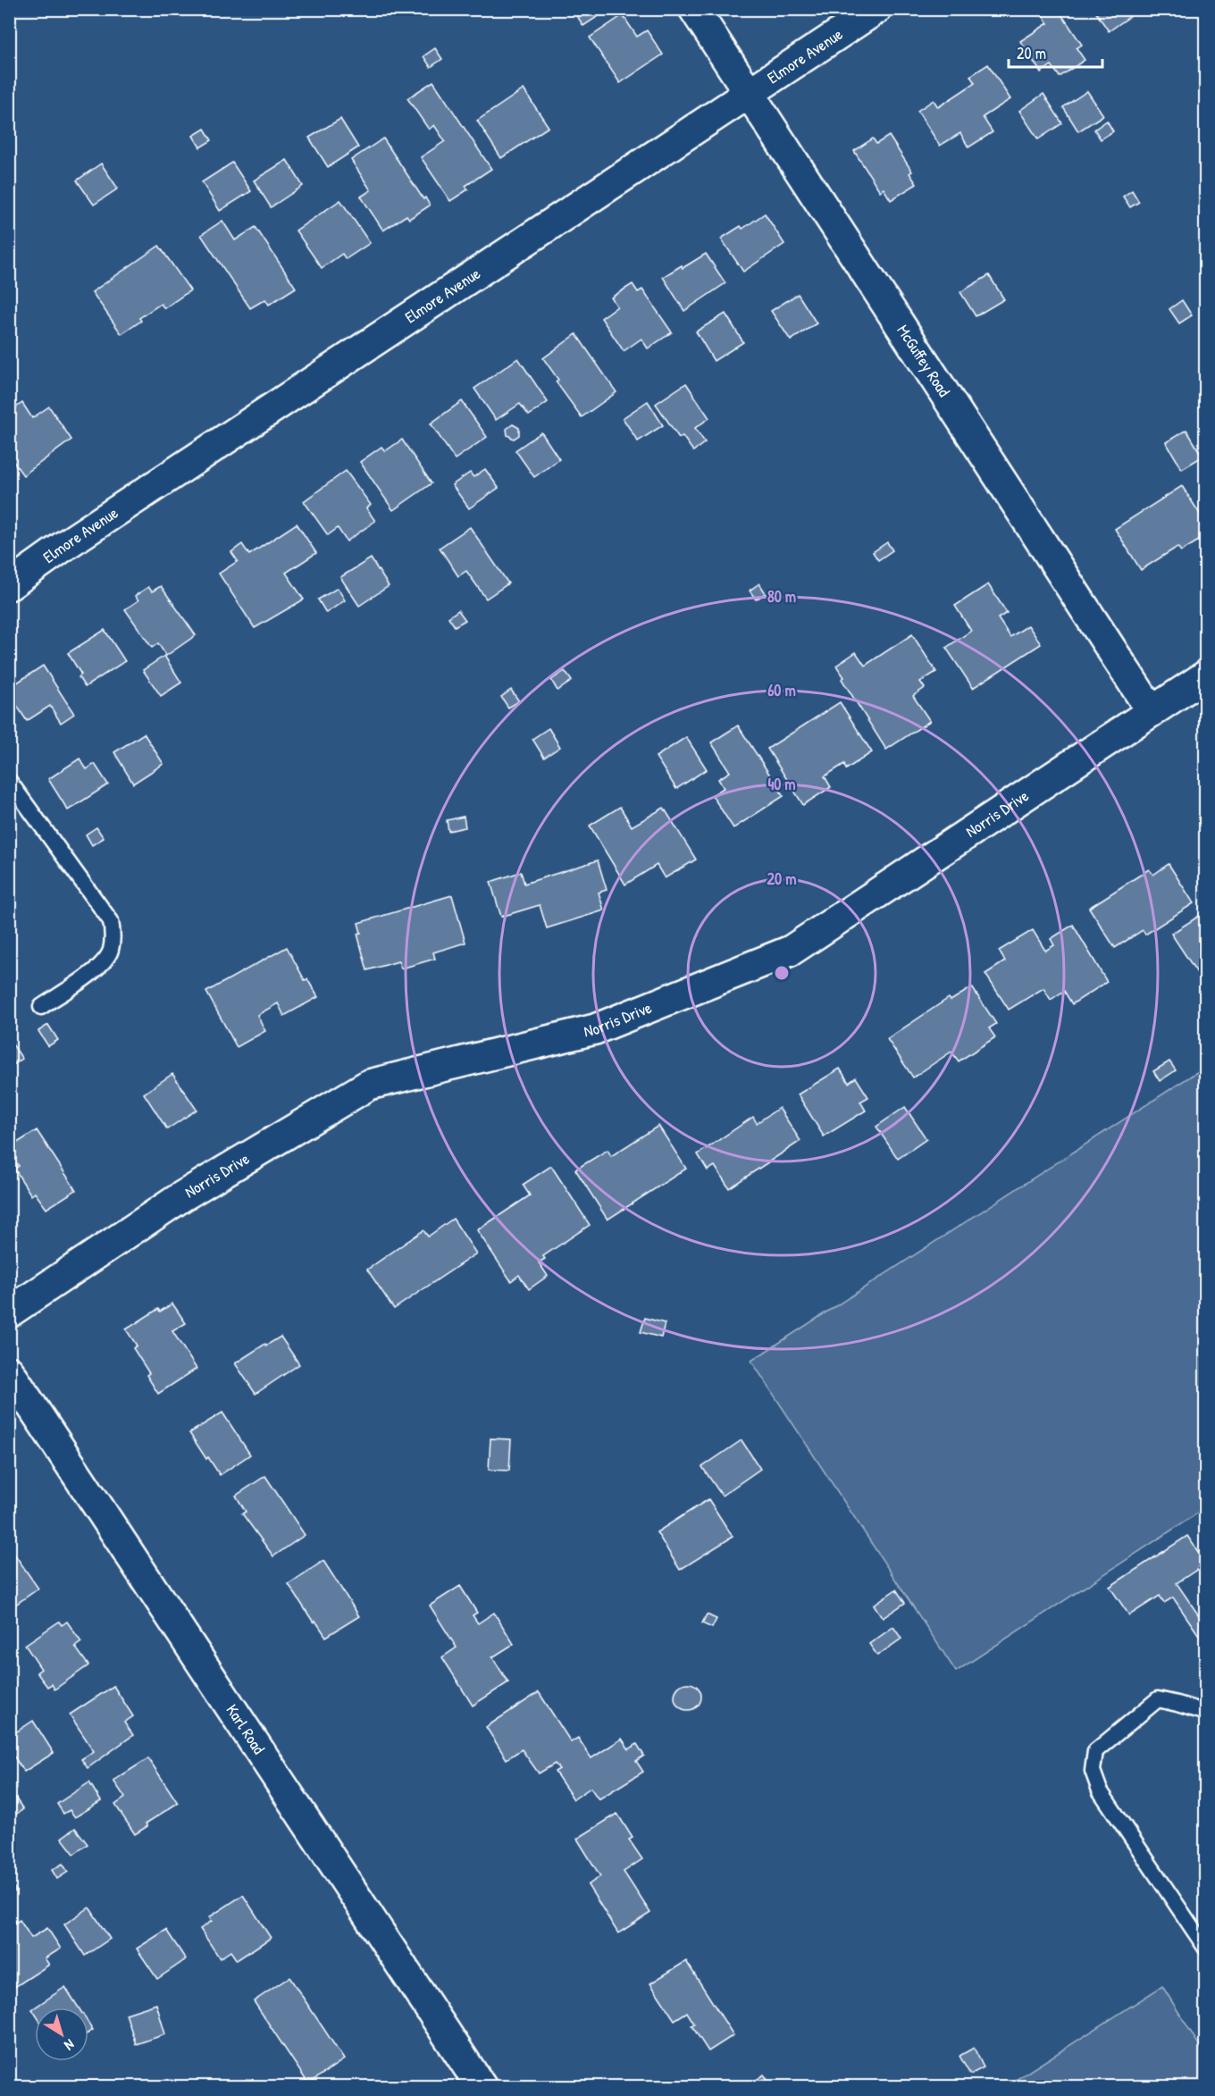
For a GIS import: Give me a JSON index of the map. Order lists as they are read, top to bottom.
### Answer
{
  "streets": {
    "street": [
      "Elmore Avenue",
      "McGuffey Road",
      "Norris Drive",
      "Karl Road"
    ]
  },
  "crossings": [
    ["Elmore Avenue", "McGuffey Road"],
    ["McGuffey Road", "Norris Drive"]
  ],
  "scale_bar": "20 m",
  "north": "bottom right",
  "rings": [
    "80 m",
    "60 m",
    "40 m",
    "20 m"
  ]
}
